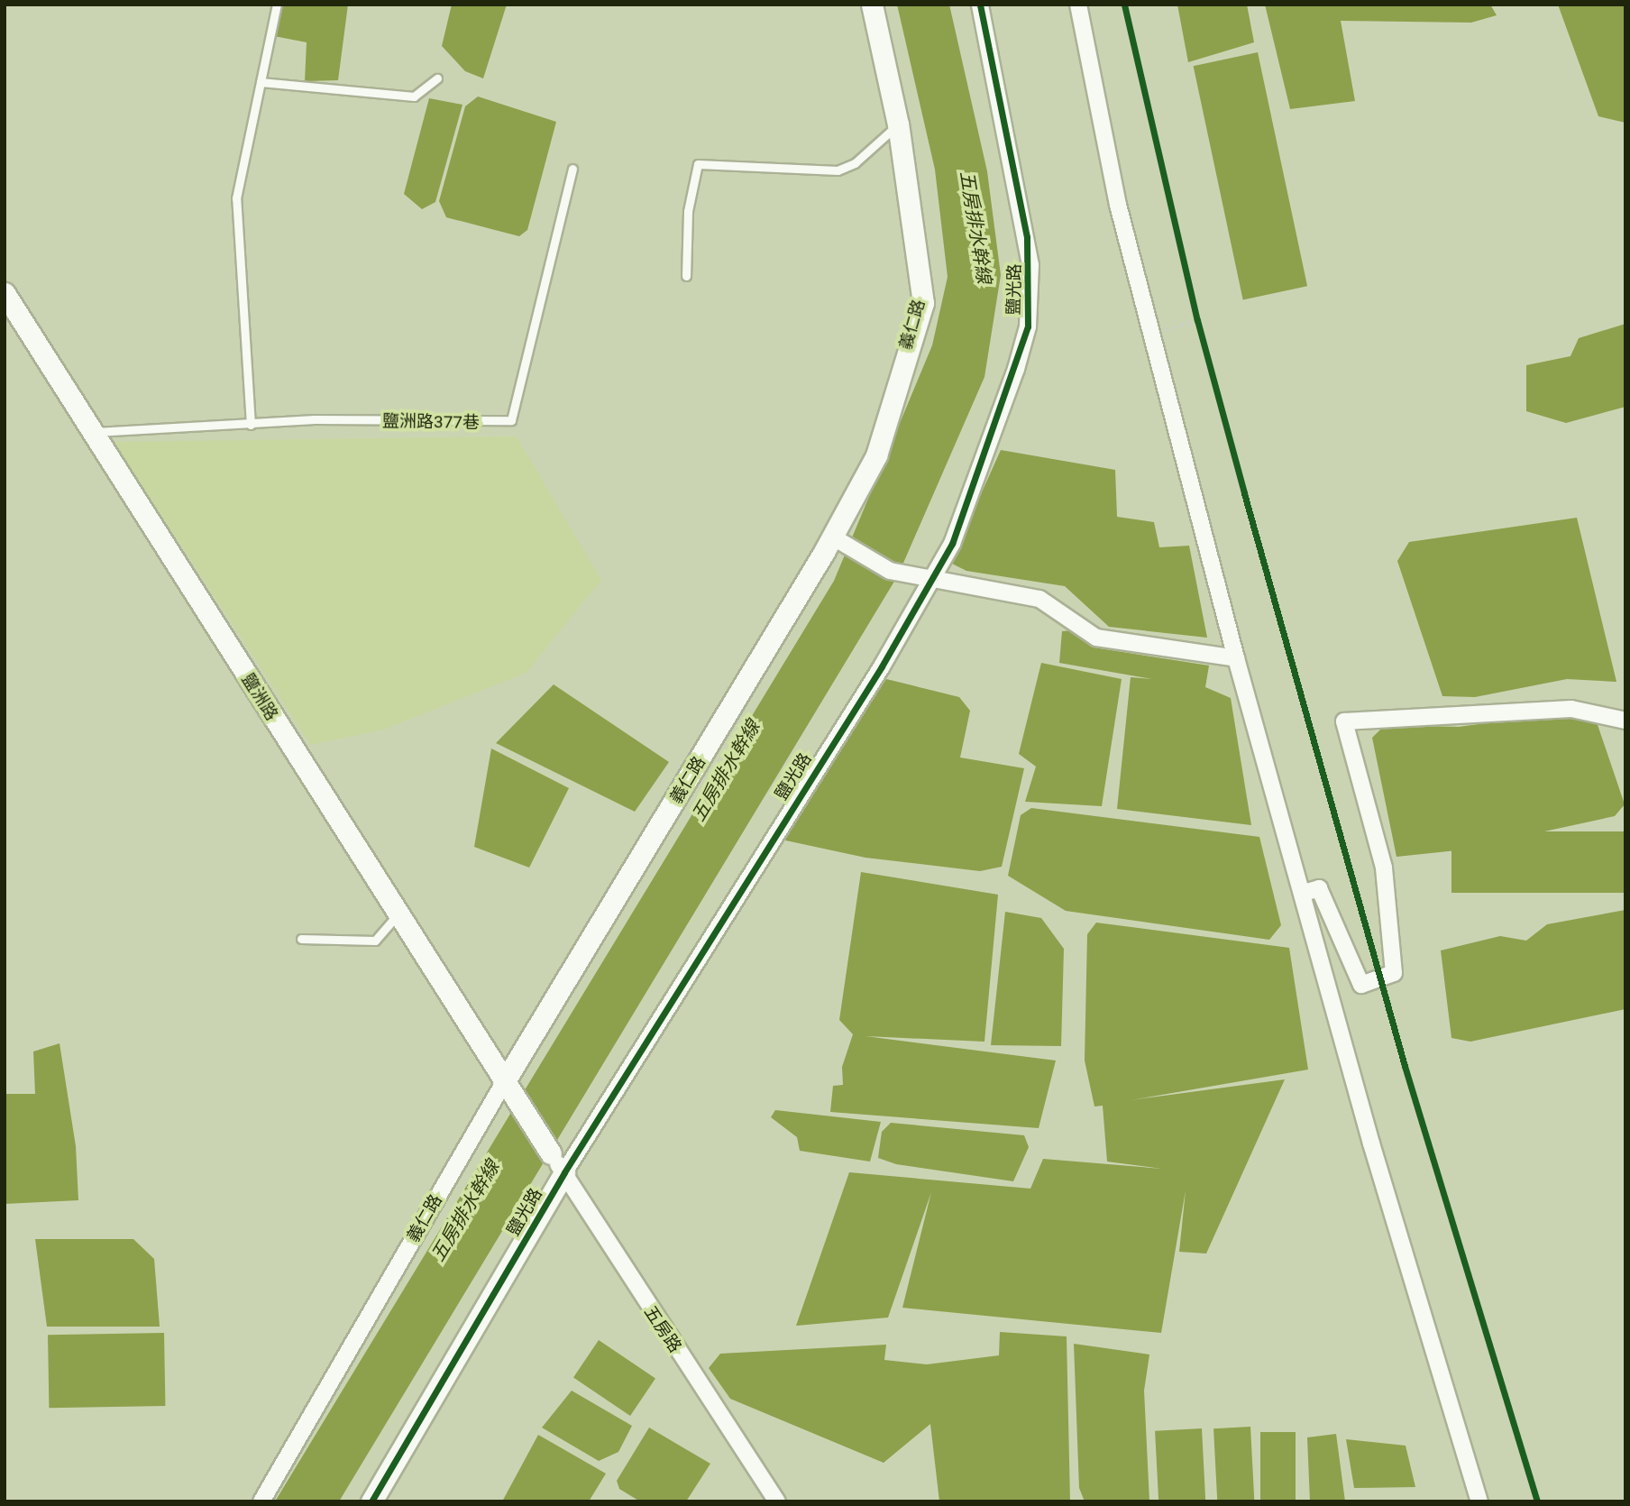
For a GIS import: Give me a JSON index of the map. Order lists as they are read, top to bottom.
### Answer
{
  "streets": {
    "street": [
      "鹽光路",
      "義仁路",
      "鹽洲路",
      "五房路"
    ],
    "lane": ["鹽洲路377巷"]
  },
  "crossings": [
    ["鹽光路", "五房路"],
    ["義仁路", "鹽洲路"],
    ["鹽洲路377巷", "鹽洲路"],
    ["鹽洲路", "五房路"]
  ],
  "water": ["五房排水幹線"]
}
